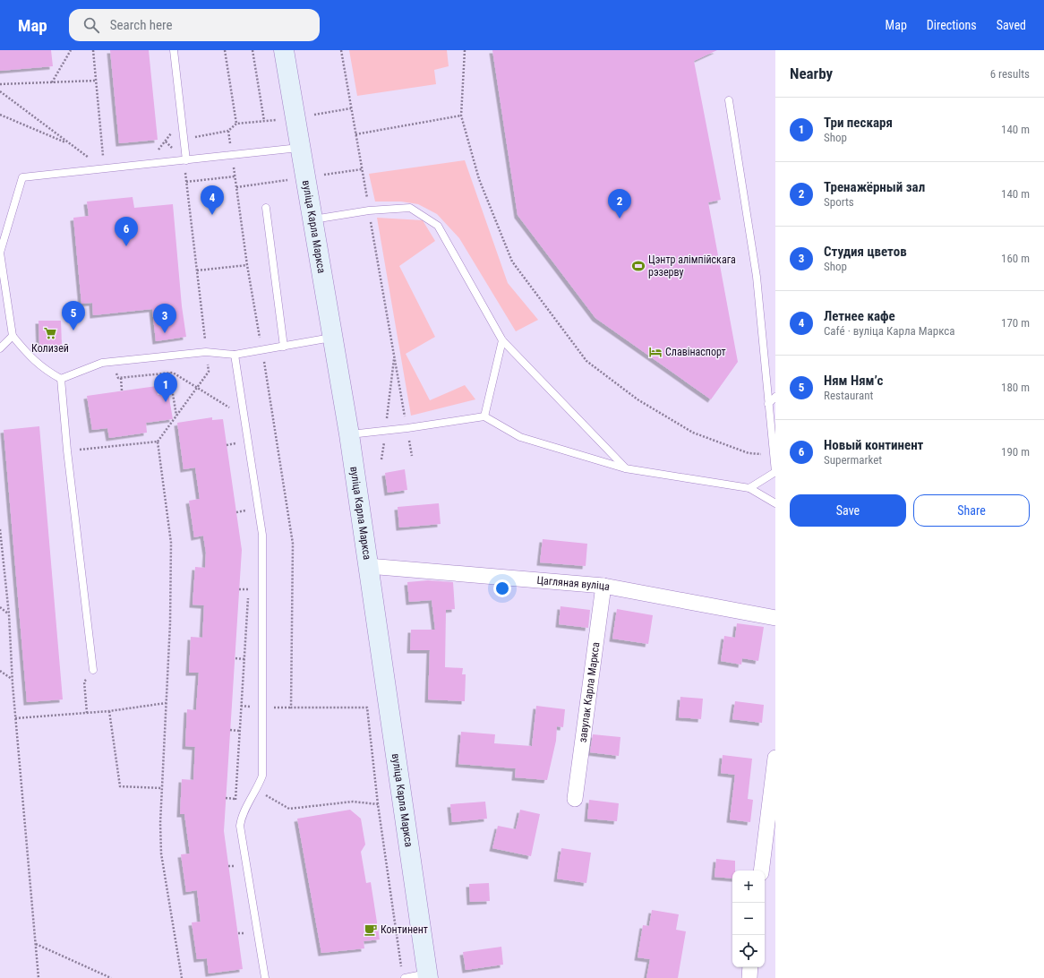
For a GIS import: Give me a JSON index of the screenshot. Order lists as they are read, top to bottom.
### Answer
{
  "streets": {
    "main road": ["вуліца Карла Маркса"],
    "street": ["Цагляная вуліца", "завулак Карла Маркса"]
  },
  "crossings": [
    ["вуліца Карла Маркса", "Цагляная вуліца"],
    ["Цагляная вуліца", "завулак Карла Маркса"]
  ],
  "places": {
    "sports": ["Цэнтр алімпійскага рэзерву"],
    "supermarket": ["Колизей"],
    "hotel": ["Славінаспорт"],
    "cafe": ["Континент"]
  },
  "page": {
    "header": "Map",
    "search": "Search here",
    "nav": ["Map", "Directions", "Saved"],
    "heading": ["Nearby", "6 results"],
    "list": [
      {
        "mark": "1",
        "name": "Три пескаря",
        "note": "Shop",
        "value": "140 m"
      },
      {
        "mark": "2",
        "name": "Тренажёрный зал",
        "note": "Sports",
        "value": "140 m"
      },
      {
        "mark": "3",
        "name": "Студия цветов",
        "note": "Shop",
        "value": "160 m"
      },
      {
        "mark": "4",
        "name": "Летнее кафе",
        "note": "Café · вуліца Карла Маркса",
        "value": "170 m"
      },
      {
        "mark": "5",
        "name": "Ням Нямʼс",
        "note": "Restaurant",
        "value": "180 m"
      },
      {
        "mark": "6",
        "name": "Новый континент",
        "note": "Supermarket",
        "value": "190 m"
      }
    ],
    "pins": [
      "4",
      "2",
      "6",
      "5",
      "3",
      "1"
    ],
    "buttons": ["Save", "Share"],
    "map_buttons": ["+", "−"]
  }
}
